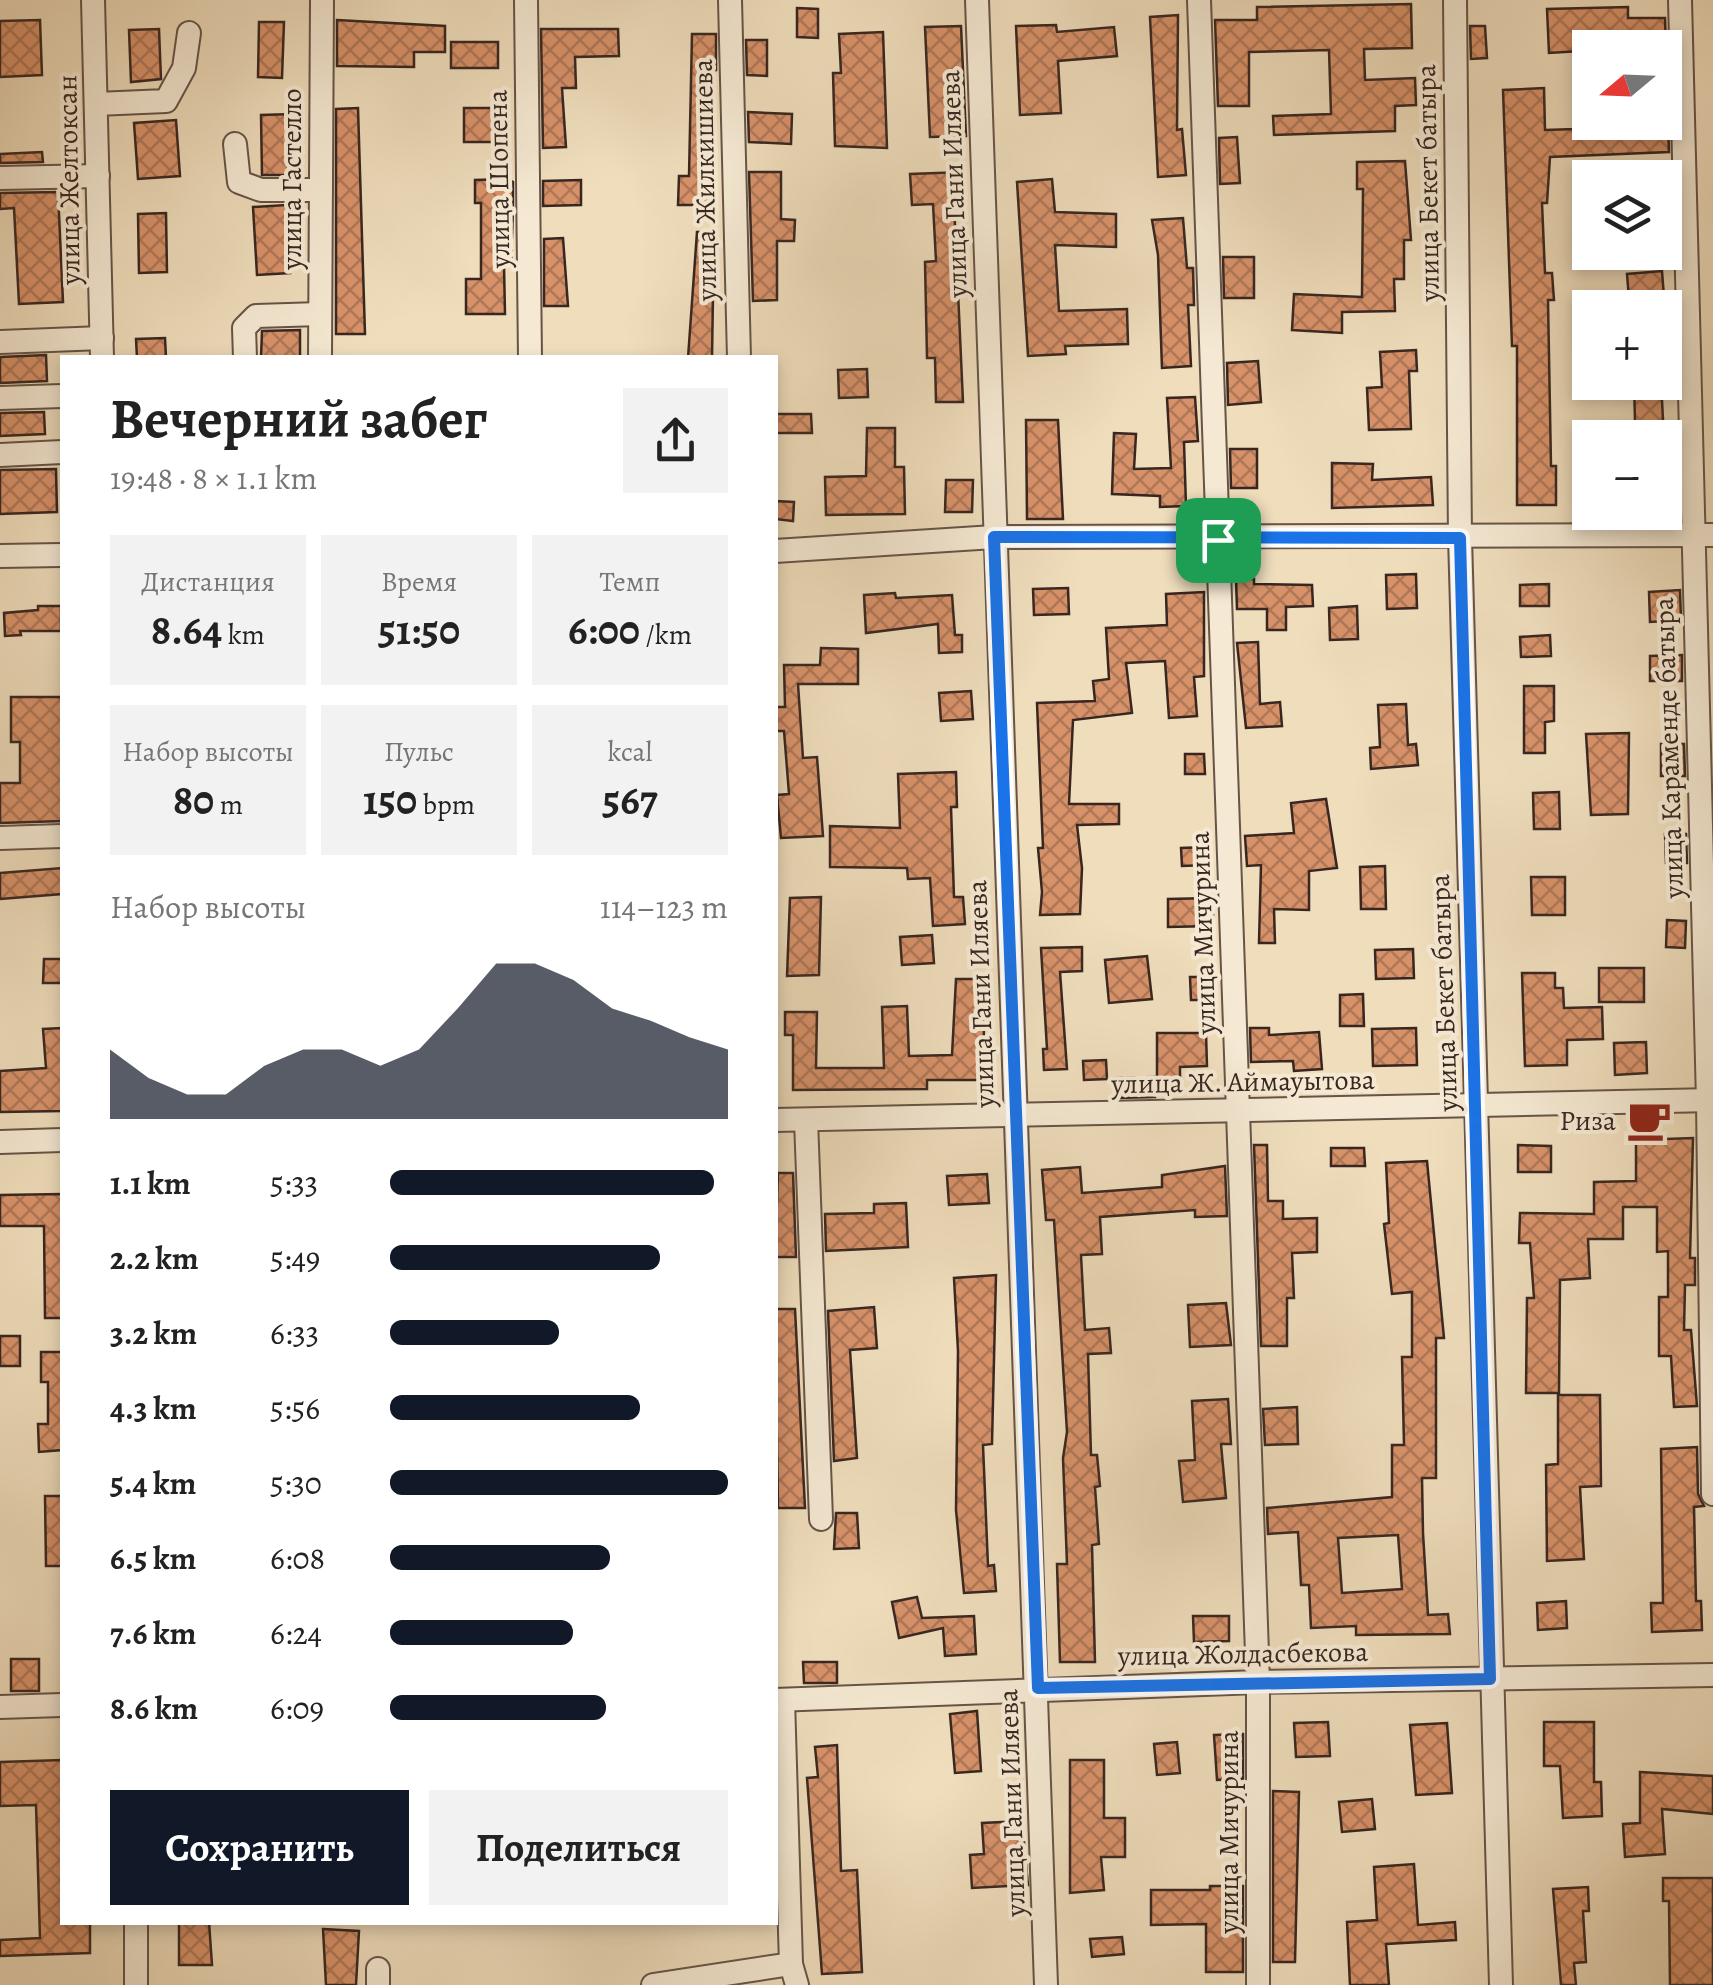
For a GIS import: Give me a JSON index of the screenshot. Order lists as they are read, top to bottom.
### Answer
{
  "streets": {
    "street": [
      "улица Гастелло",
      "улица Шопена",
      "улица Желтоксан",
      "улица Жилкишиева",
      "улица Бекет батыра",
      "улица Гани Иляева",
      "улица Караменде батыра",
      "улица Мичурина",
      "улица Ж. Аймауытова",
      "улица Жолдасбекова"
    ]
  },
  "crossings": [
    ["улица Бекет батыра", "улица Ж. Аймауытова"],
    ["улица Бекет батыра", "улица Жолдасбекова"],
    ["улица Гани Иляева", "улица Ж. Аймауытова"],
    ["улица Гани Иляева", "улица Жолдасбекова"],
    ["улица Караменде батыра", "улица Ж. Аймауытова"],
    ["улица Мичурина", "улица Ж. Аймауытова"],
    ["улица Мичурина", "улица Жолдасбекова"]
  ],
  "places": {
    "cafe": ["Риза"]
  },
  "north": "left",
  "page": {
    "map_buttons": ["+", "−"],
    "heading": ["Вечерний забег", "19:48 · 8 × 1.1 km"],
    "stats": [
      ["Дистанция", "8.64 km"],
      ["Время", "51:50"],
      ["Темп", "6:00 /km"],
      ["Набор высоты", "80 m"],
      ["Пульс", "150 bpm"],
      ["kcal", "567"]
    ],
    "chart": ["Набор высоты", "114–123 m"],
    "list": [
      {
        "name": "1.1 km",
        "note": "5:33"
      },
      {
        "name": "2.2 km",
        "note": "5:49"
      },
      {
        "name": "3.2 km",
        "note": "6:33"
      },
      {
        "name": "4.3 km",
        "note": "5:56"
      },
      {
        "name": "5.4 km",
        "note": "5:30"
      },
      {
        "name": "6.5 km",
        "note": "6:08"
      },
      {
        "name": "7.6 km",
        "note": "6:24"
      },
      {
        "name": "8.6 km",
        "note": "6:09"
      }
    ],
    "buttons": ["Сохранить", "Поделиться"]
  }
}
